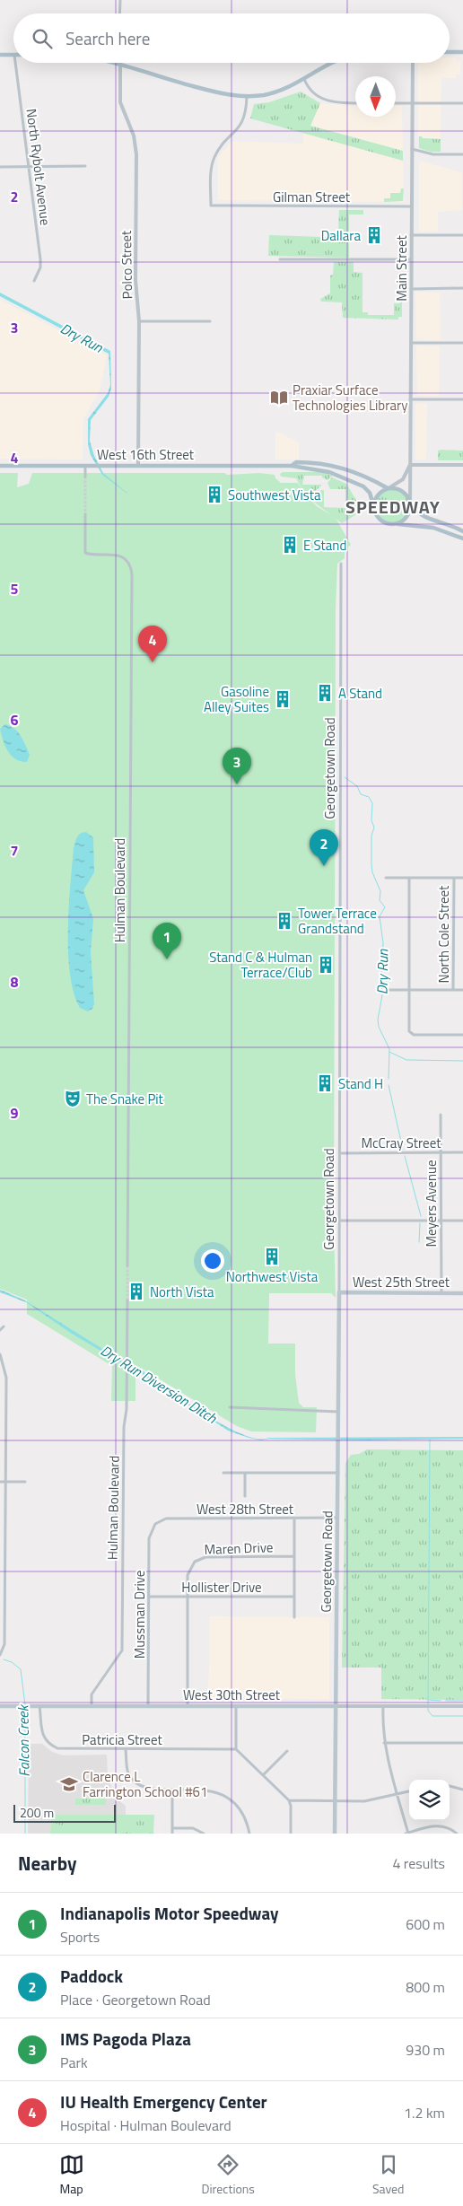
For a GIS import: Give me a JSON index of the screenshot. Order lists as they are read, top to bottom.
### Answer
{
  "streets": {
    "main road": [
      "West 16th Street",
      "Georgetown Road",
      "West 25th Street",
      "West 30th Street"
    ],
    "street": [
      "North Rybolt Avenue",
      "Gilman Street",
      "Polco Street",
      "Main Street",
      "Hulman Boulevard",
      "North Cole Street",
      "McCray Street",
      "Meyers Avenue",
      "West 28th Street",
      "Maren Drive",
      "Hollister Drive",
      "Mussman Drive",
      "Patricia Street"
    ]
  },
  "crossings": [
    ["Gilman Street", "Main Street"],
    ["Polco Street", "West 16th Street"],
    ["Main Street", "West 16th Street"],
    ["Georgetown Road", "McCray Street"],
    ["Georgetown Road", "West 25th Street"],
    ["Georgetown Road", "West 28th Street"],
    ["Georgetown Road", "West 30th Street"],
    ["Hulman Boulevard", "West 30th Street"],
    ["McCray Street", "Meyers Avenue"],
    ["Meyers Avenue", "West 25th Street"],
    ["West 28th Street", "Mussman Drive"],
    ["Maren Drive", "Hollister Drive"],
    ["Maren Drive", "West 30th Street"],
    ["Hollister Drive", "Mussman Drive"],
    ["Mussman Drive", "West 30th Street"],
    ["West 30th Street", "Patricia Street"]
  ],
  "districts": ["SPEEDWAY"],
  "water": ["Dry Run", "Dry Run Diversion Ditch", "Falcon Creek"],
  "places": {
    "building": [
      "Dallara",
      "Southwest Vista",
      "E Stand",
      "A Stand",
      "Gasoline Alley Suites",
      "Tower Terrace Grandstand",
      "Stand C & Hulman Terrace/Club",
      "Stand H",
      "Northwest Vista",
      "North Vista"
    ],
    "library": ["Praxiar Surface Technologies Library"],
    "theatre": ["The Snake Pit"],
    "school or university": ["Clarence L Farrington School #61"]
  },
  "scale_bar": "200 m",
  "north": "bottom",
  "page": {
    "search": "Search here",
    "pins": [
      "4",
      "3",
      "2",
      "1"
    ],
    "scale": "200 m",
    "heading": ["Nearby", "4 results"],
    "list": [
      {
        "mark": "1",
        "name": "Indianapolis Motor Speedway",
        "note": "Sports",
        "value": "600 m"
      },
      {
        "mark": "2",
        "name": "Paddock",
        "note": "Place · Georgetown Road",
        "value": "800 m"
      },
      {
        "mark": "3",
        "name": "IMS Pagoda Plaza",
        "note": "Park",
        "value": "930 m"
      },
      {
        "mark": "4",
        "name": "IU Health Emergency Center",
        "note": "Hospital · Hulman Boulevard",
        "value": "1.2 km"
      }
    ],
    "nav": ["Map", "Directions", "Saved"]
  },
  "grid": {
    "rows": [
      "2",
      "3",
      "4",
      "5",
      "6",
      "7",
      "8",
      "9"
    ]
  }
}
